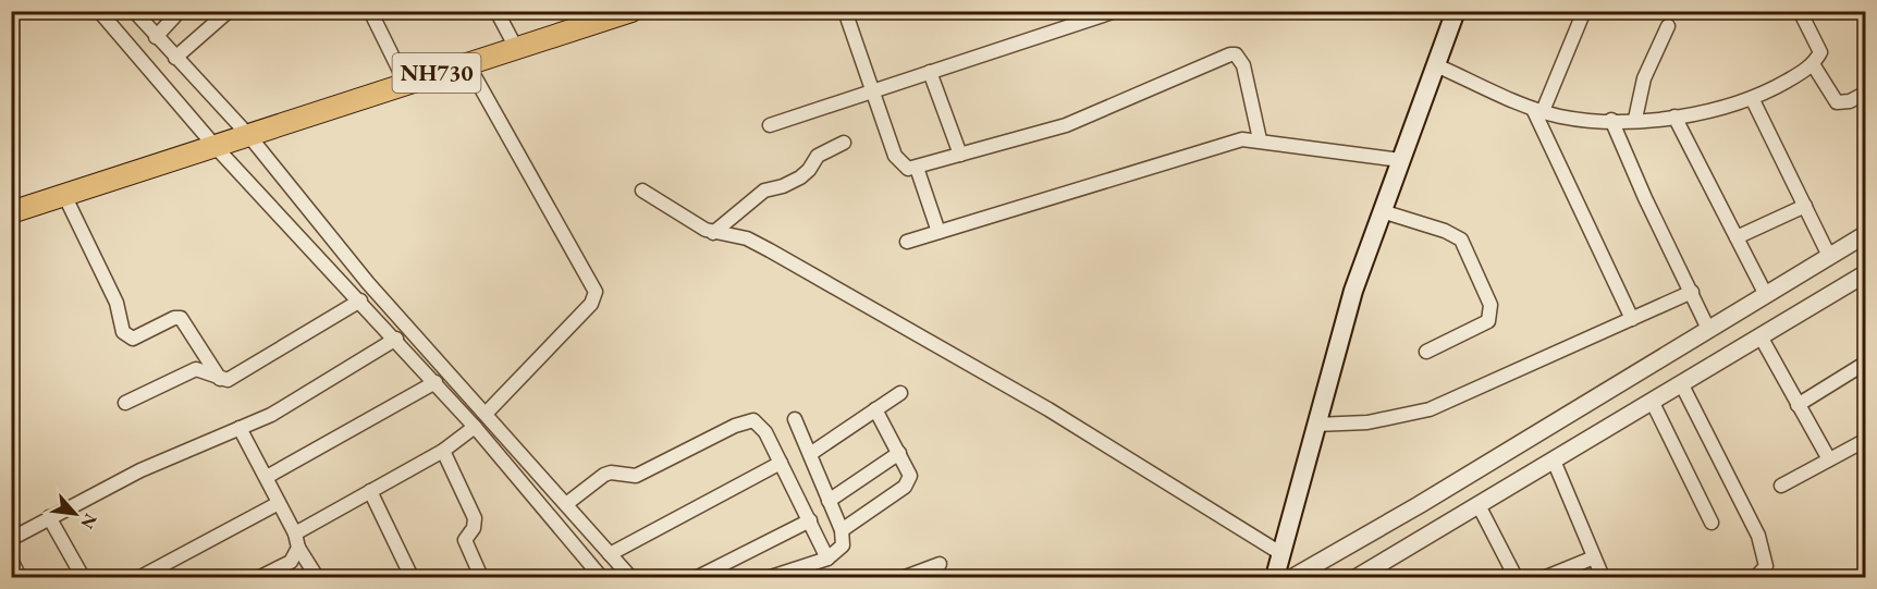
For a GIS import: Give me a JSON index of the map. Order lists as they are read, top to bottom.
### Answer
{
  "streets": {
    "highway": ["NH730"]
  },
  "north": "bottom right"
}
